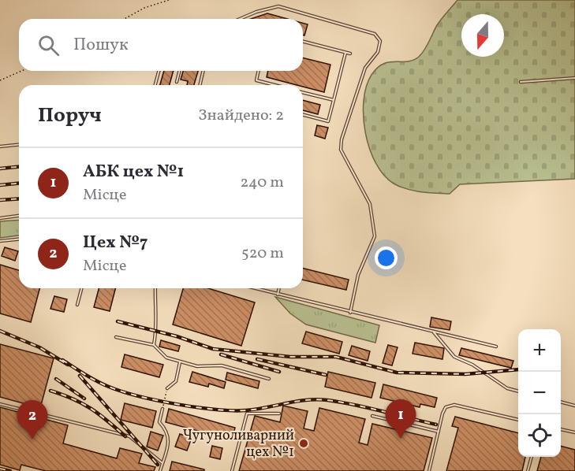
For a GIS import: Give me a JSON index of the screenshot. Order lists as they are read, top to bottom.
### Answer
{
  "places": ["Чугуноливарний цех №1"],
  "north": "bottom",
  "page": {
    "search": "Пошук",
    "heading": ["Поруч", "Знайдено: 2"],
    "list": [
      {
        "mark": "1",
        "name": "АБК цех №1",
        "note": "Місце",
        "value": "240 m"
      },
      {
        "mark": "2",
        "name": "Цех №7",
        "note": "Місце",
        "value": "520 m"
      }
    ],
    "map_buttons": ["+", "−"],
    "pins": ["1", "2"]
  }
}
